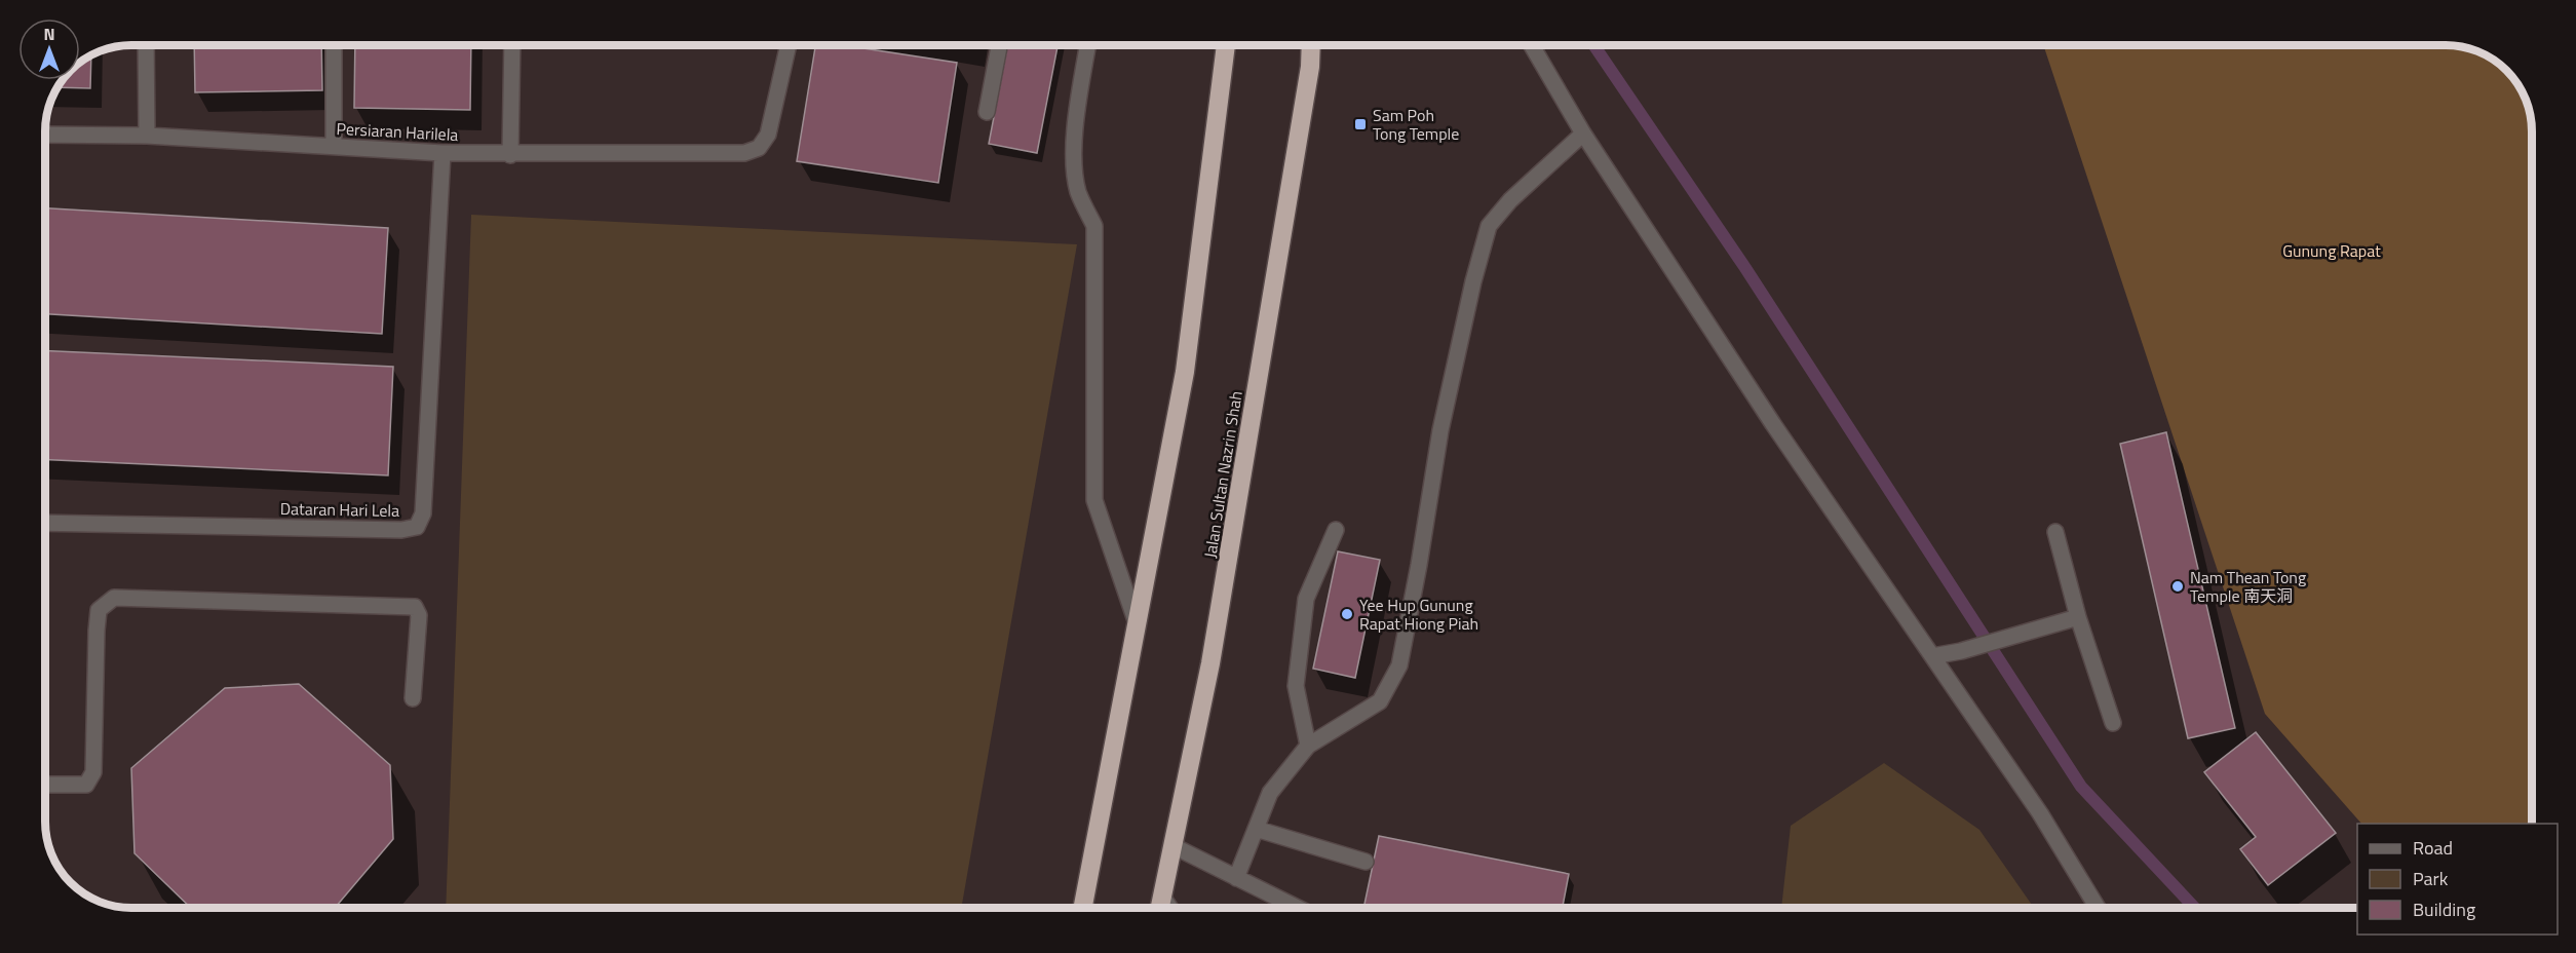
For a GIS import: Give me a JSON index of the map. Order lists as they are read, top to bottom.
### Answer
{
  "streets": {
    "highway": ["Jalan Sultan Nazrin Shah"],
    "street": ["Persiaran Harilela", "Dataran Hari Lela"]
  },
  "crossings": [
    ["Persiaran Harilela", "Dataran Hari Lela"]
  ],
  "parks": ["Gunung Rapat"],
  "places": {
    "transit": ["Sam Poh Tong Temple"],
    "other": ["Nam Thean Tong Temple 南天洞", "Yee Hup Gunung Rapat Hiong Piah"]
  },
  "legend": ["Road", "Park", "Building"],
  "north": "top"
}
